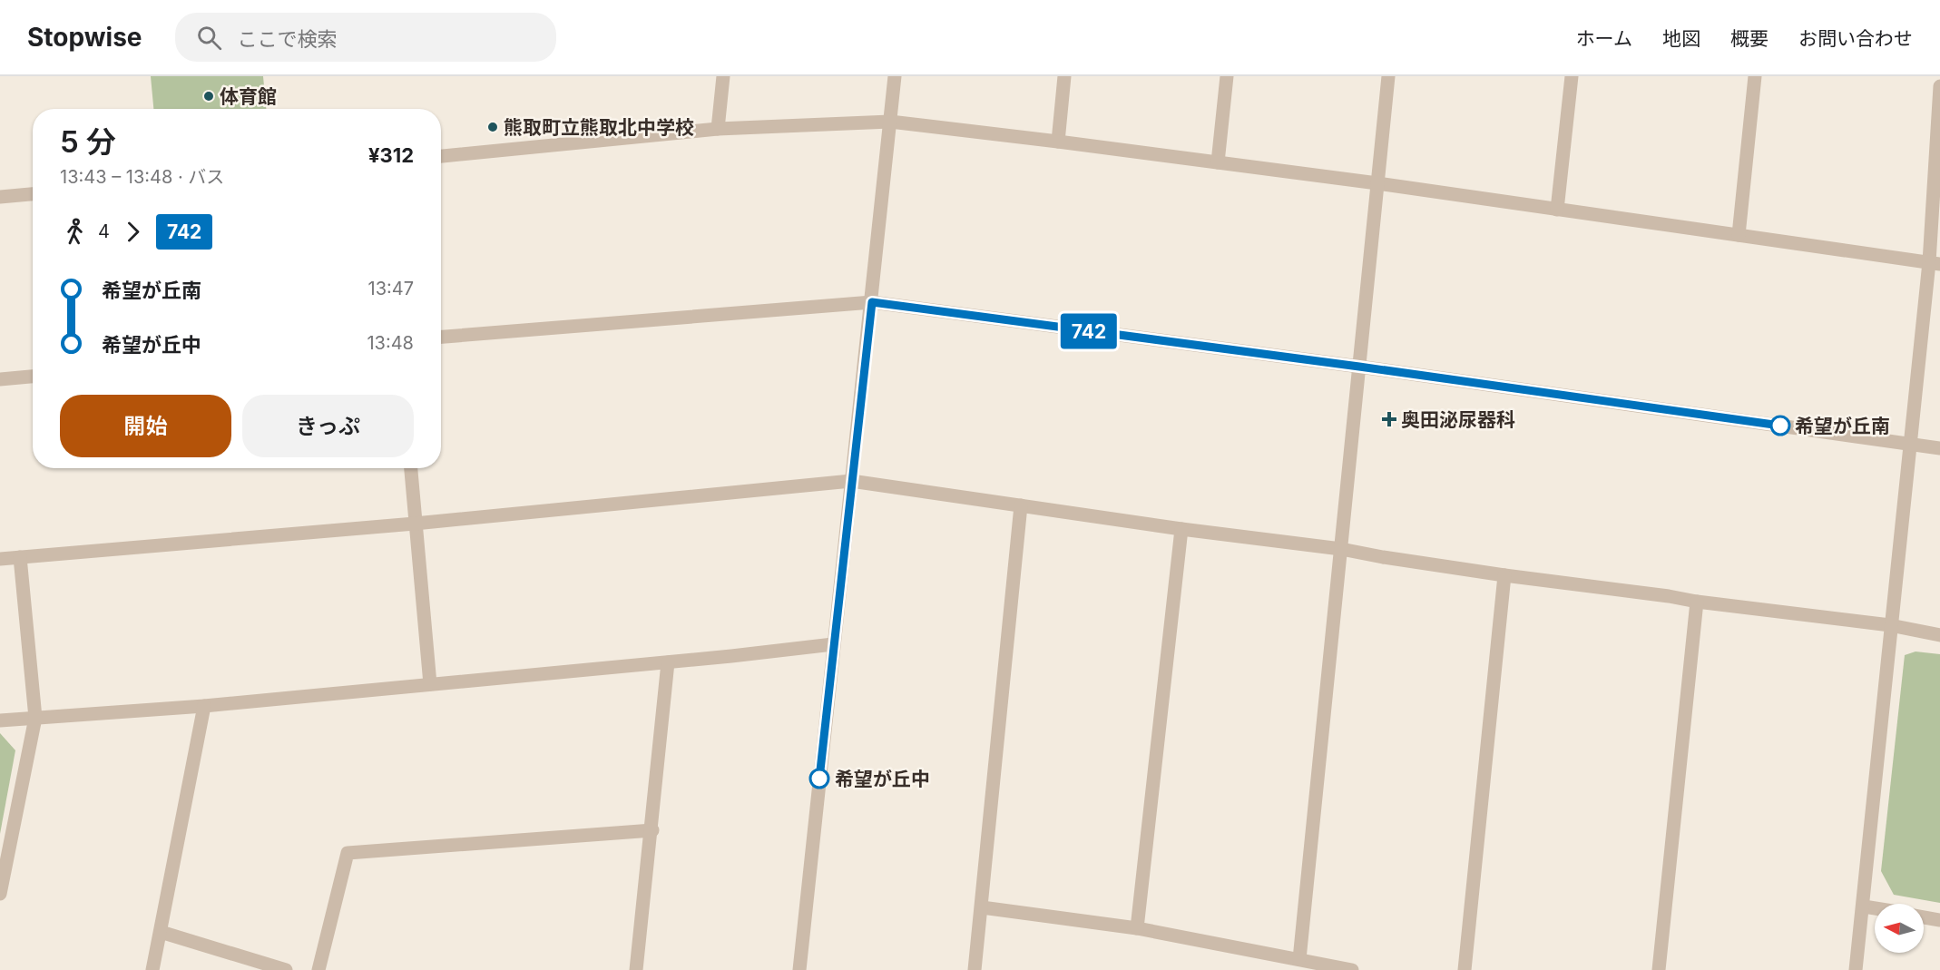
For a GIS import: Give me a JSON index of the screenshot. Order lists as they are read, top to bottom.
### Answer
{
  "places": {
    "other": [
      "体育館",
      "熊取町立熊取北中学校",
      "希望が丘南",
      "希望が丘中"
    ],
    "health": ["奥田泌尿器科"]
  },
  "lines": ["bus line 742"],
  "north": "left",
  "page": {
    "header": "Stopwise",
    "search": "ここで検索",
    "nav": [
      "ホーム",
      "地図",
      "概要",
      "お問い合わせ"
    ],
    "on_map": "742",
    "heading": ["5 分", "13:43 – 13:48 · バス", "¥312"],
    "legs": ["4", "742"],
    "list": [
      {
        "name": "希望が丘南",
        "value": "13:47"
      },
      {
        "name": "希望が丘中",
        "value": "13:48"
      }
    ],
    "buttons": ["開始", "きっぷ"]
  }
}
